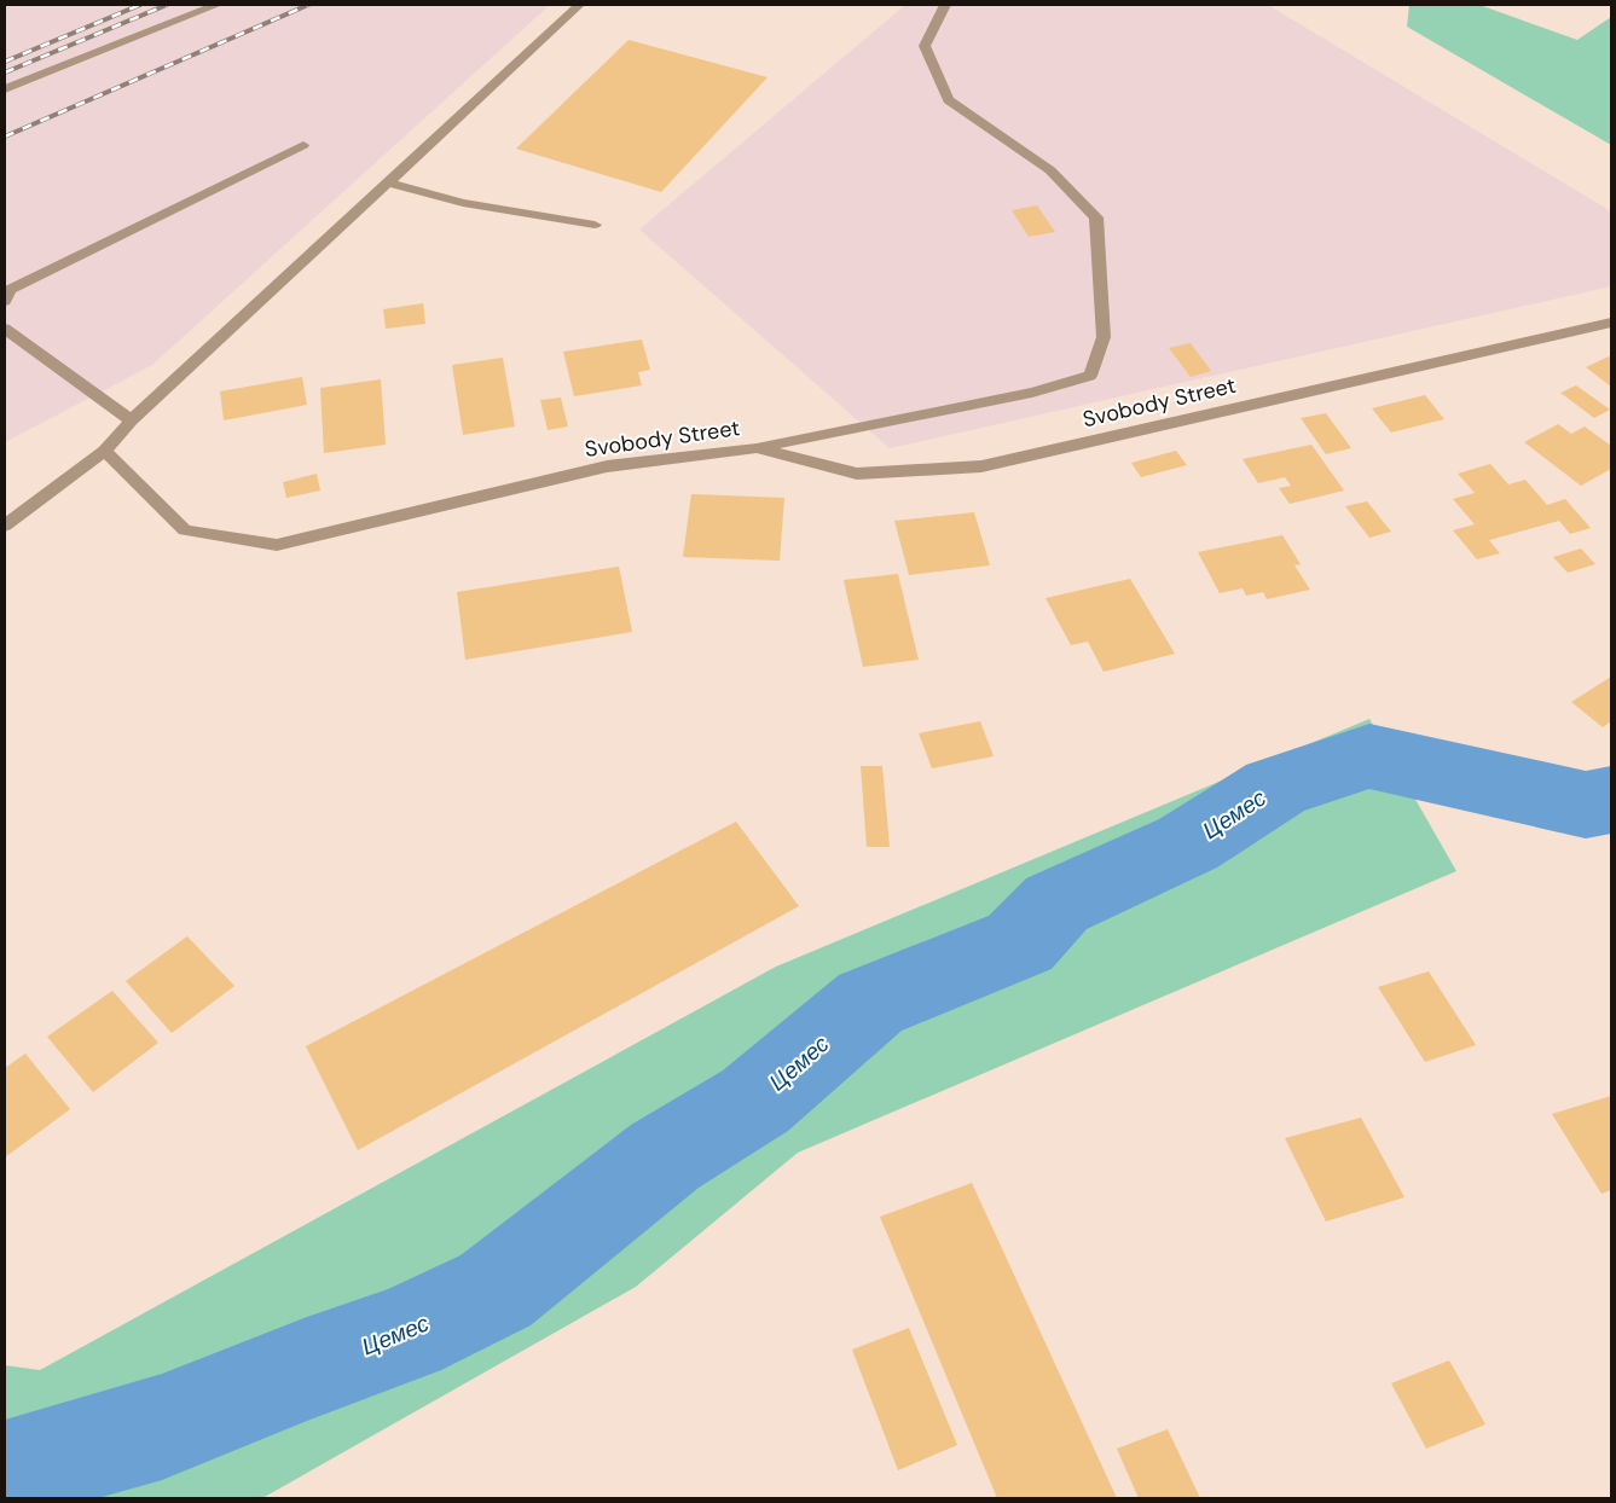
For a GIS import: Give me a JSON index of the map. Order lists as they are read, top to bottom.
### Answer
{
  "streets": {
    "street": ["Svobody Street"]
  },
  "water": ["Цемес"]
}
